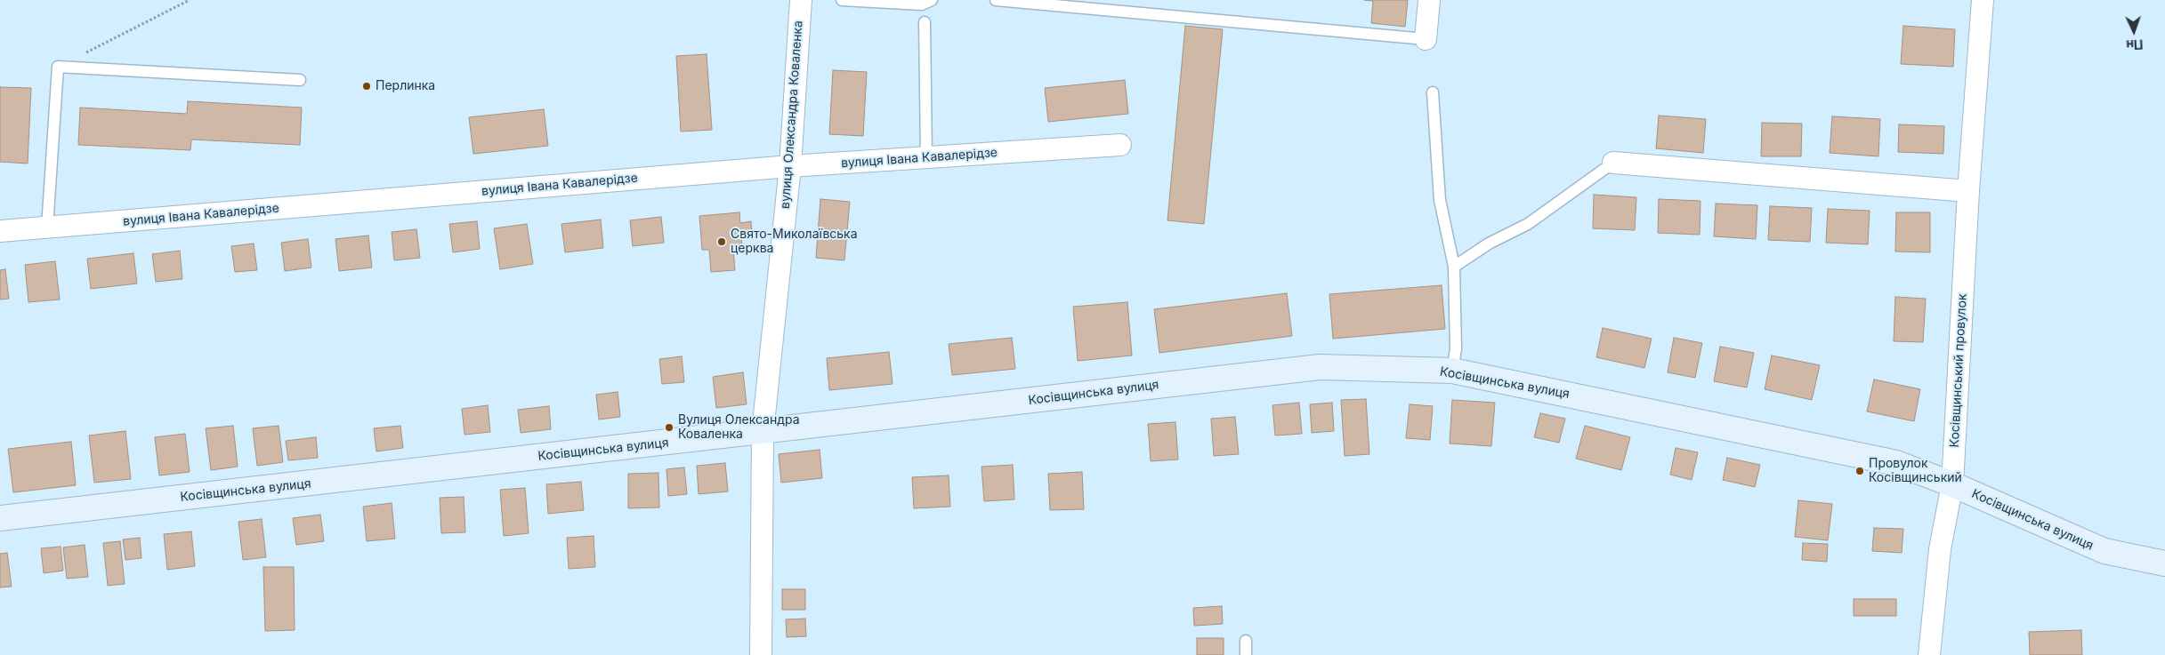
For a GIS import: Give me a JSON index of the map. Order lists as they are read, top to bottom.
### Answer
{
  "streets": {
    "street": [
      "вулиця Олександра Коваленка",
      "вулиця Івана Кавалерідзе",
      "Косівщинський провулок",
      "Косівщинська вулиця"
    ]
  },
  "crossings": [
    ["вулиця Олександра Коваленка", "вулиця Івана Кавалерідзе"],
    ["вулиця Олександра Коваленка", "Косівщинська вулиця"],
    ["Косівщинський провулок", "Косівщинська вулиця"]
  ],
  "places": [
    "Перлинка",
    "Свято-Миколаївська церква",
    "Вулиця Олександра Коваленка",
    "Провулок Косівщинський"
  ],
  "north": "bottom"
}
